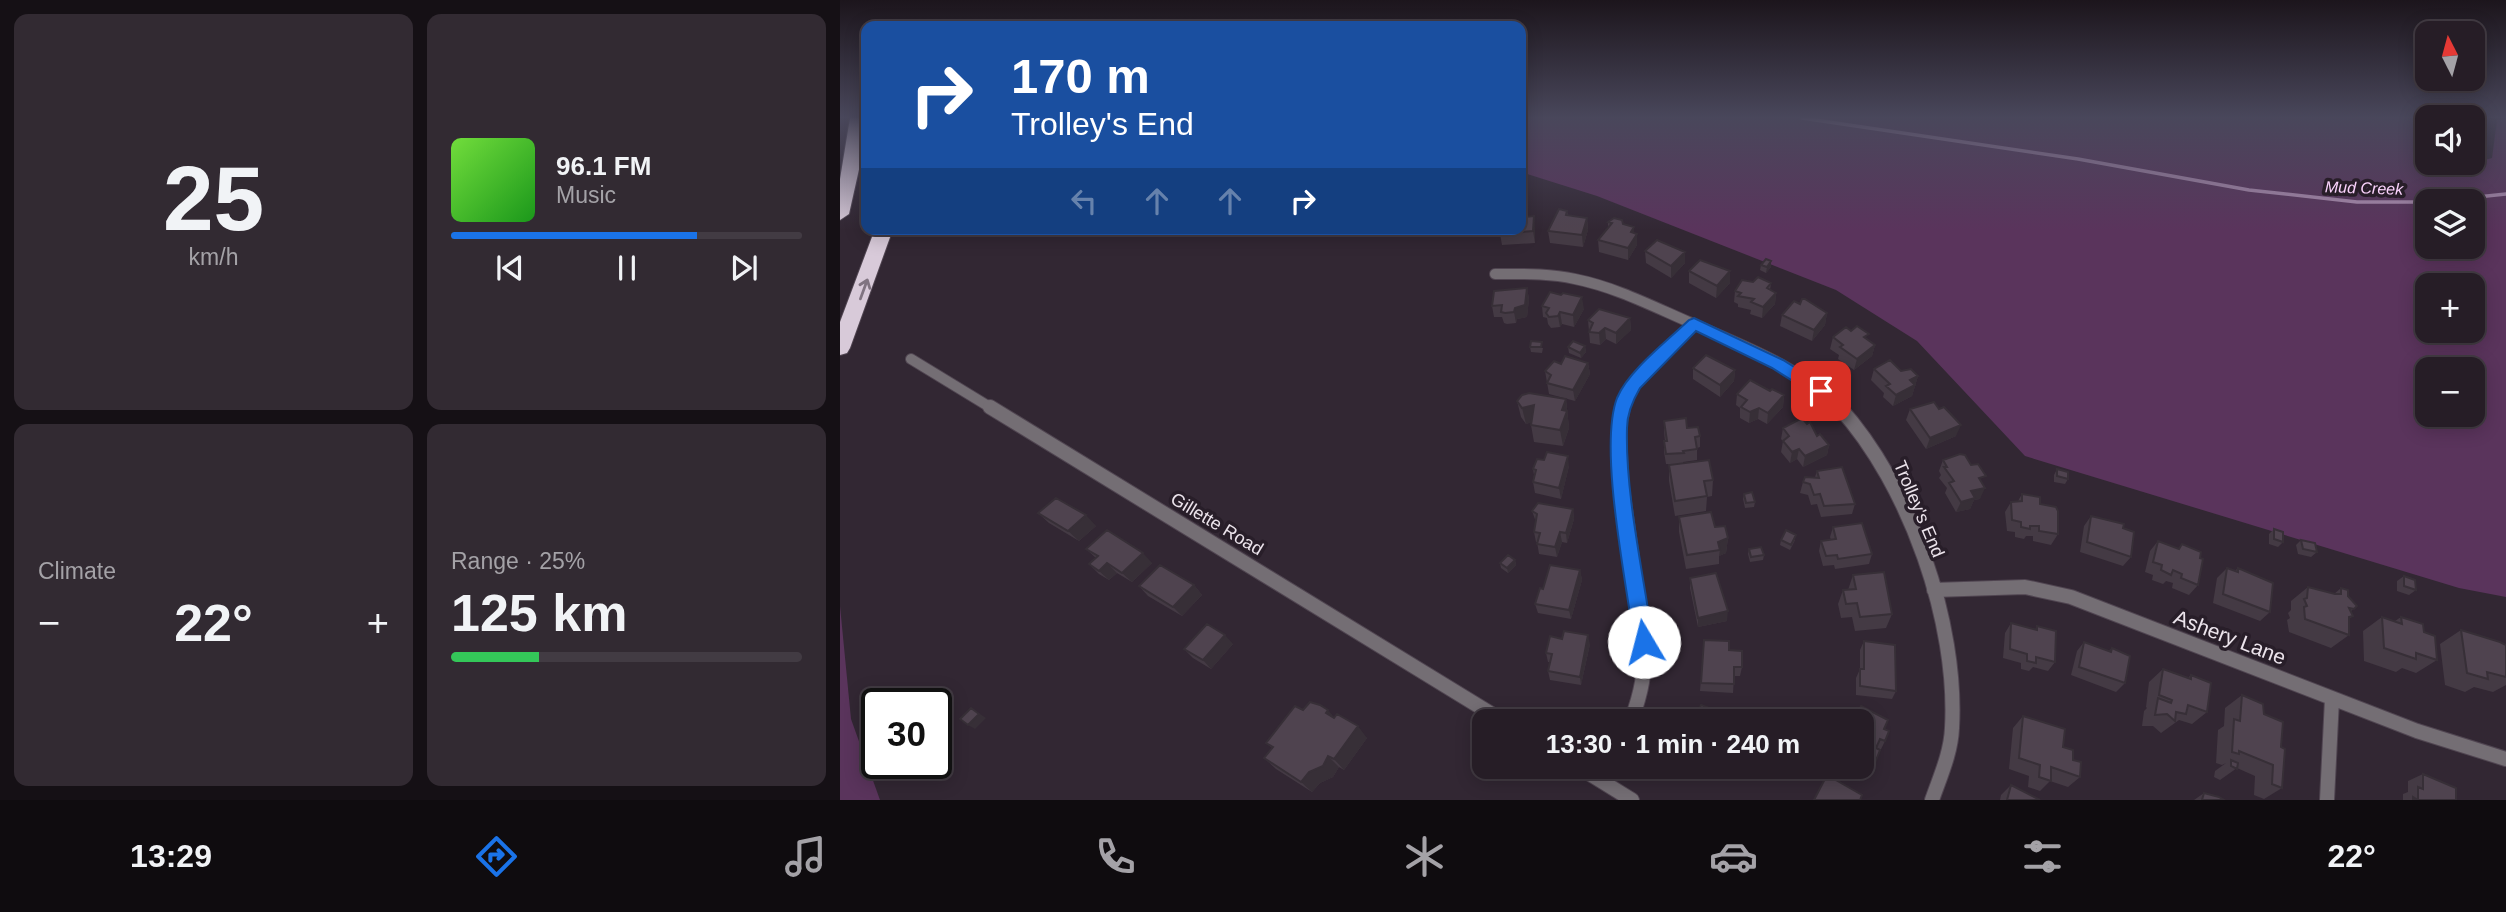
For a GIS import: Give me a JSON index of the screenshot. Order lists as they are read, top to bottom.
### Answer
{
  "streets": {
    "street": ["Trolley's End", "Gillette Road", "Ashery Lane"]
  },
  "crossings": [
    ["Trolley's End", "Ashery Lane"]
  ],
  "water": ["Mud Creek"],
  "north": "top",
  "page": {
    "tile": [
      ["25", "km/h"],
      "Climate",
      ["Range · 25%", "125 km"]
    ],
    "map_buttons": ["+", "−"],
    "turn": ["170 m", "Trolley's End"],
    "song": ["96.1 FM", "Music"],
    "heat": ["−", "22°", "+"],
    "limit": "30",
    "trip": "13:30 · 1 min · 240 m",
    "tabs": ["13:29", "22°"]
  }
}
